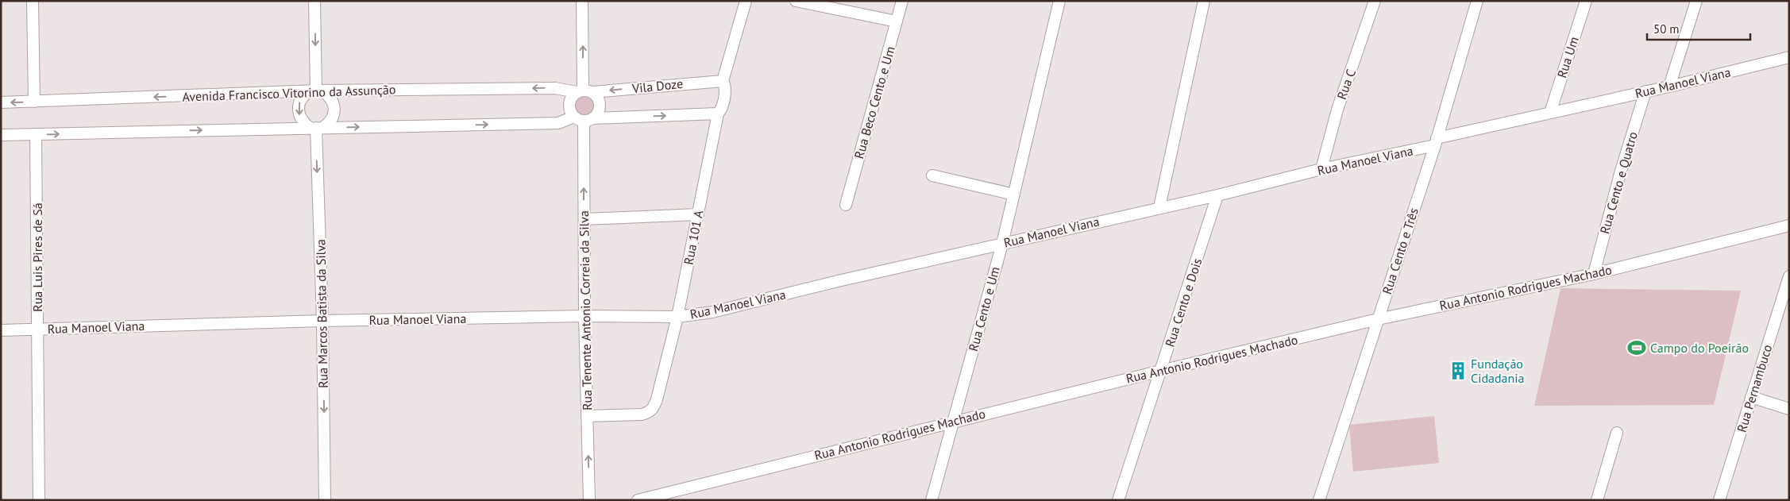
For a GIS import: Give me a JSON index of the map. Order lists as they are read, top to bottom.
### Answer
{
  "streets": {
    "street": [
      "Rua Um",
      "Rua Manoel Viana",
      "Rua C",
      "Vila Doze",
      "Avenida Francisco Vitorino da Assunção",
      "Rua Beco Cento e Um",
      "Rua Cento e Quatro",
      "Rua 101 A",
      "Rua Cento e Três",
      "Rua Luis Pires de Sá",
      "Rua Antonio Rodrigues Machado",
      "Rua Cento e Dois",
      "Rua Cento e Um",
      "Rua Tenente Antonio Correia da Silva",
      "Rua Marcos Batista da Silva",
      "Rua Pernambuco"
    ]
  },
  "crossings": [
    ["Rua Um", "Rua Manoel Viana"],
    ["Rua Manoel Viana", "Rua C"],
    ["Rua Manoel Viana", "Rua Cento e Quatro"],
    ["Rua Manoel Viana", "Rua 101 A"],
    ["Rua Manoel Viana", "Rua Cento e Três"],
    ["Rua Manoel Viana", "Rua Luis Pires de Sá"],
    ["Rua Manoel Viana", "Rua Cento e Dois"],
    ["Rua Manoel Viana", "Rua Cento e Um"],
    ["Rua Manoel Viana", "Rua Tenente Antonio Correia da Silva"],
    ["Rua Manoel Viana", "Rua Marcos Batista da Silva"],
    ["Vila Doze", "Avenida Francisco Vitorino da Assunção"],
    ["Vila Doze", "Rua 101 A"],
    ["Vila Doze", "Rua Tenente Antonio Correia da Silva"],
    ["Avenida Francisco Vitorino da Assunção", "Rua Tenente Antonio Correia da Silva"],
    ["Avenida Francisco Vitorino da Assunção", "Rua Marcos Batista da Silva"],
    ["Rua Cento e Quatro", "Rua Antonio Rodrigues Machado"],
    ["Rua 101 A", "Rua Tenente Antonio Correia da Silva"],
    ["Rua Cento e Três", "Rua Antonio Rodrigues Machado"],
    ["Rua Antonio Rodrigues Machado", "Rua Cento e Dois"],
    ["Rua Antonio Rodrigues Machado", "Rua Cento e Um"]
  ],
  "one_way": ["Rua Tenente Antonio Correia da Silva", "Rua Marcos Batista da Silva"],
  "places": {
    "sports": ["Campo do Poeirão"],
    "building": ["Fundação Cidadania"]
  },
  "scale_bar": "50 m"
}
